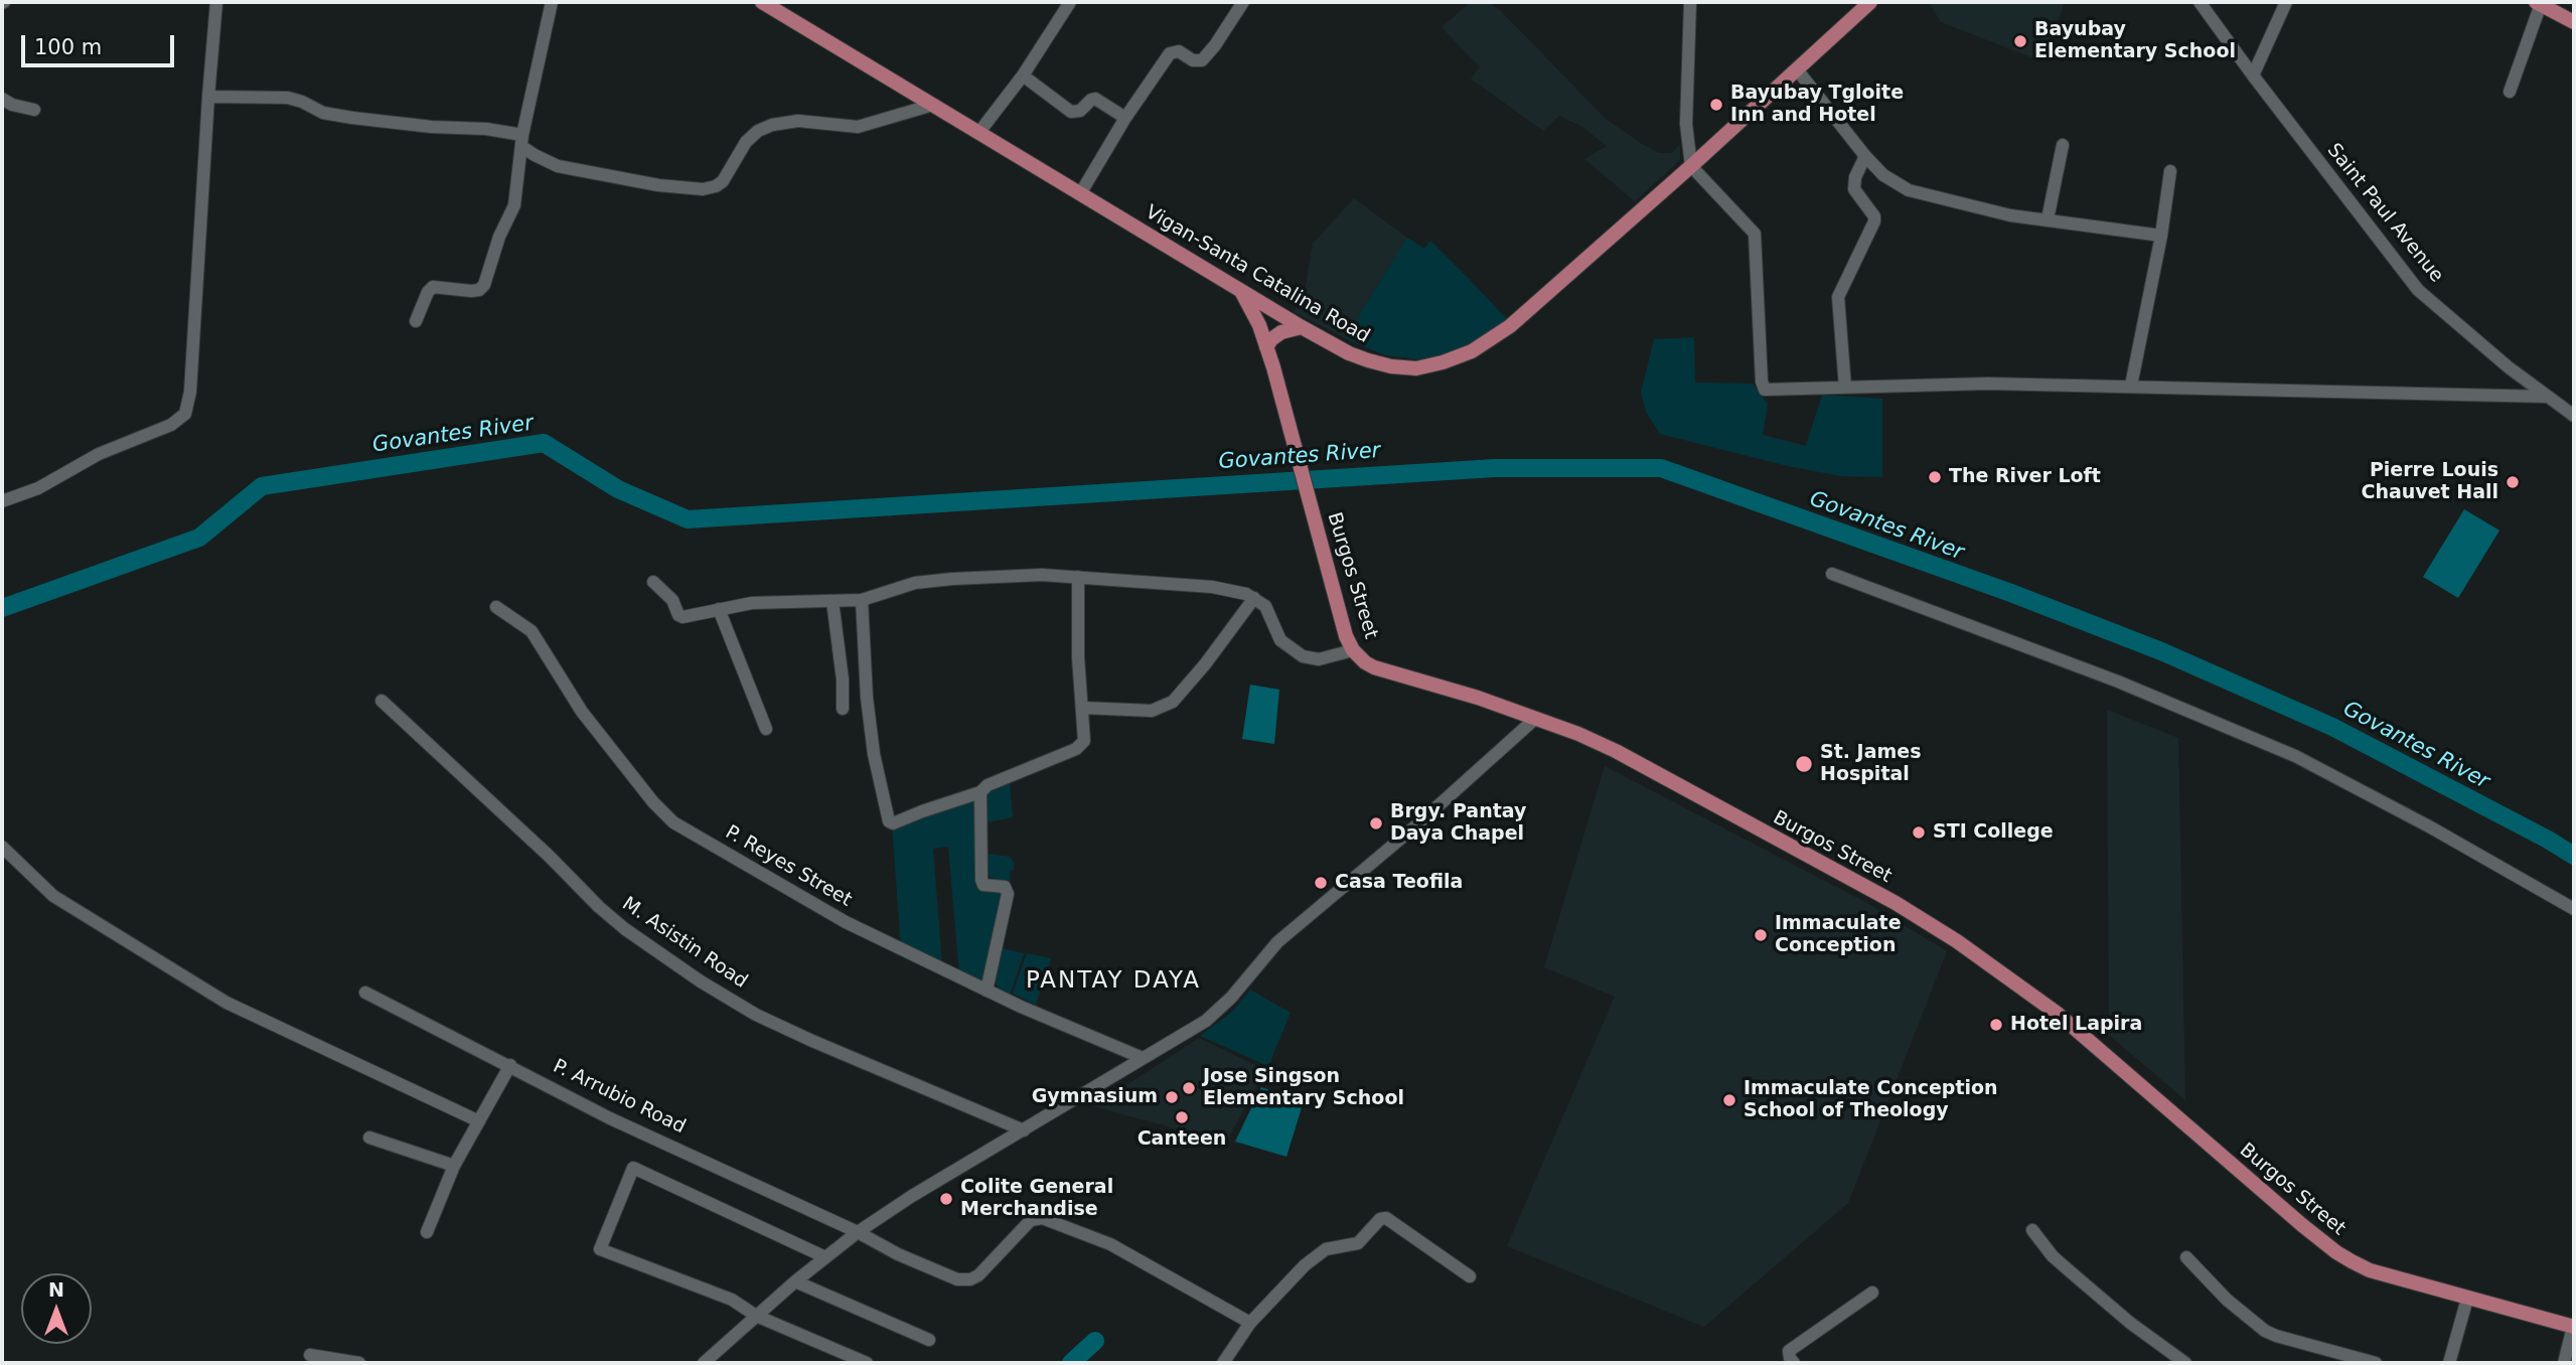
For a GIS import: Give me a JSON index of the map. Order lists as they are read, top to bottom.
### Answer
{
  "streets": {
    "main road": ["Vigan-Santa Catalina Road", "Burgos Street"],
    "street": [
      "Saint Paul Avenue",
      "P. Reyes Street",
      "M. Asistin Road",
      "P. Arrubio Road"
    ]
  },
  "crossings": [
    ["Vigan-Santa Catalina Road", "Burgos Street"]
  ],
  "districts": ["PANTAY DAYA"],
  "water": ["Govantes River"],
  "places": [
    "Bayubay Elementary School",
    "Bayubay Tgloite Inn and Hotel",
    "The River Loft",
    "Pierre Louis Chauvet Hall",
    "St. James Hospital",
    "Brgy. Pantay Daya Chapel",
    "STI College",
    "Casa Teofila",
    "Immaculate Conception",
    "Hotel Lapira",
    "Jose Singson Elementary School",
    "Gymnasium",
    "Immaculate Conception School of Theology",
    "Canteen",
    "Colite General Merchandise"
  ],
  "scale_bar": "100 m",
  "north": "top"
}
